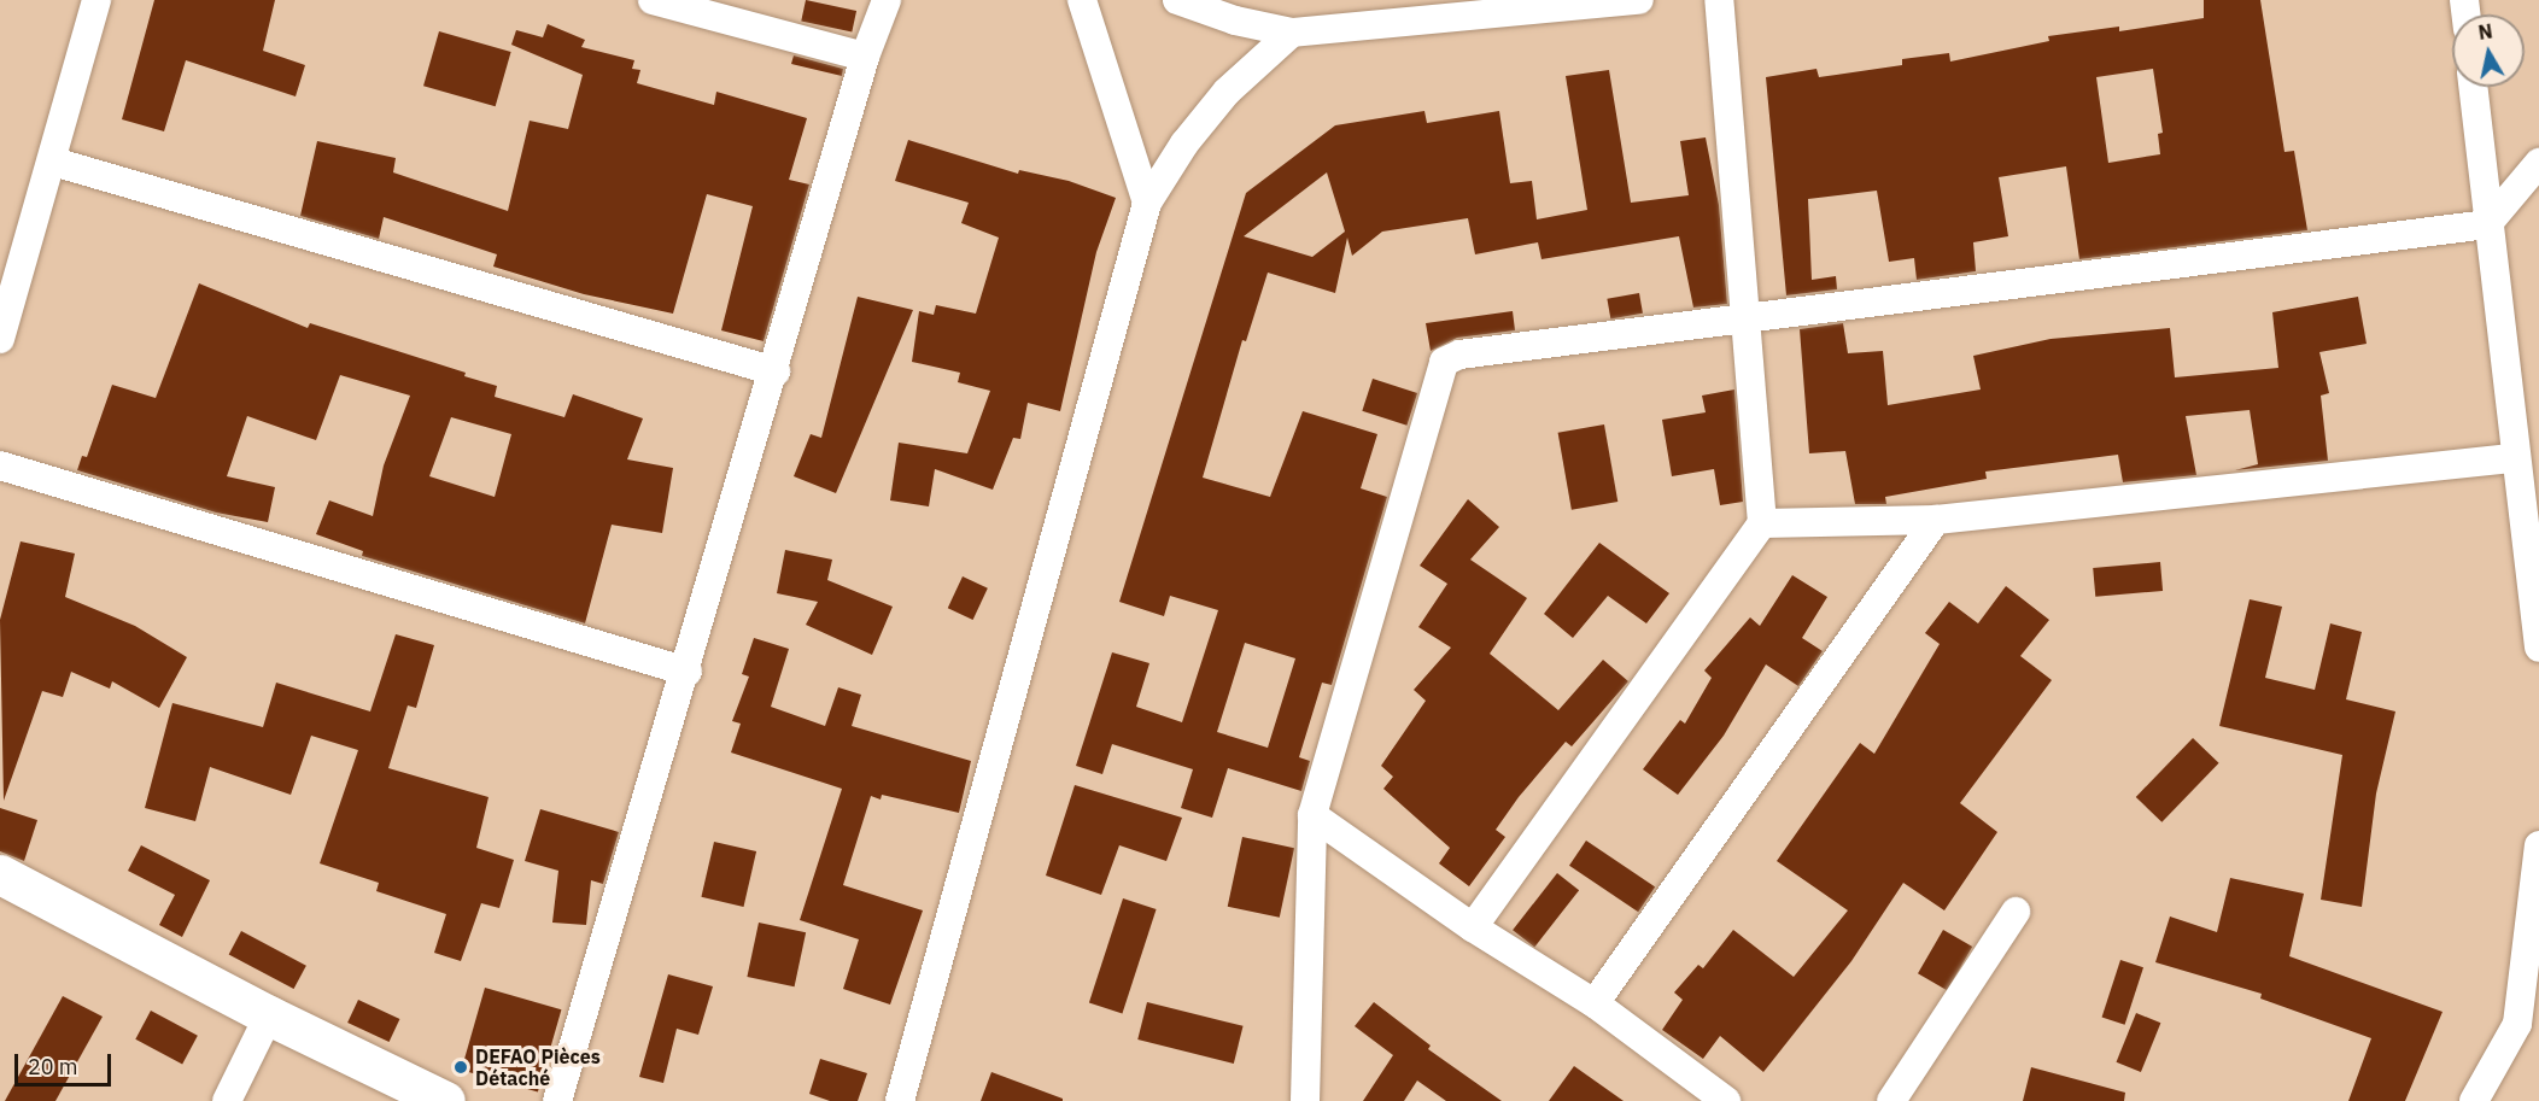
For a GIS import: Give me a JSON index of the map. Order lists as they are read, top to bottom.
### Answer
{
  "places": ["DEFAO Pièces Détaché"],
  "scale_bar": "20 m",
  "north": "top"
}
